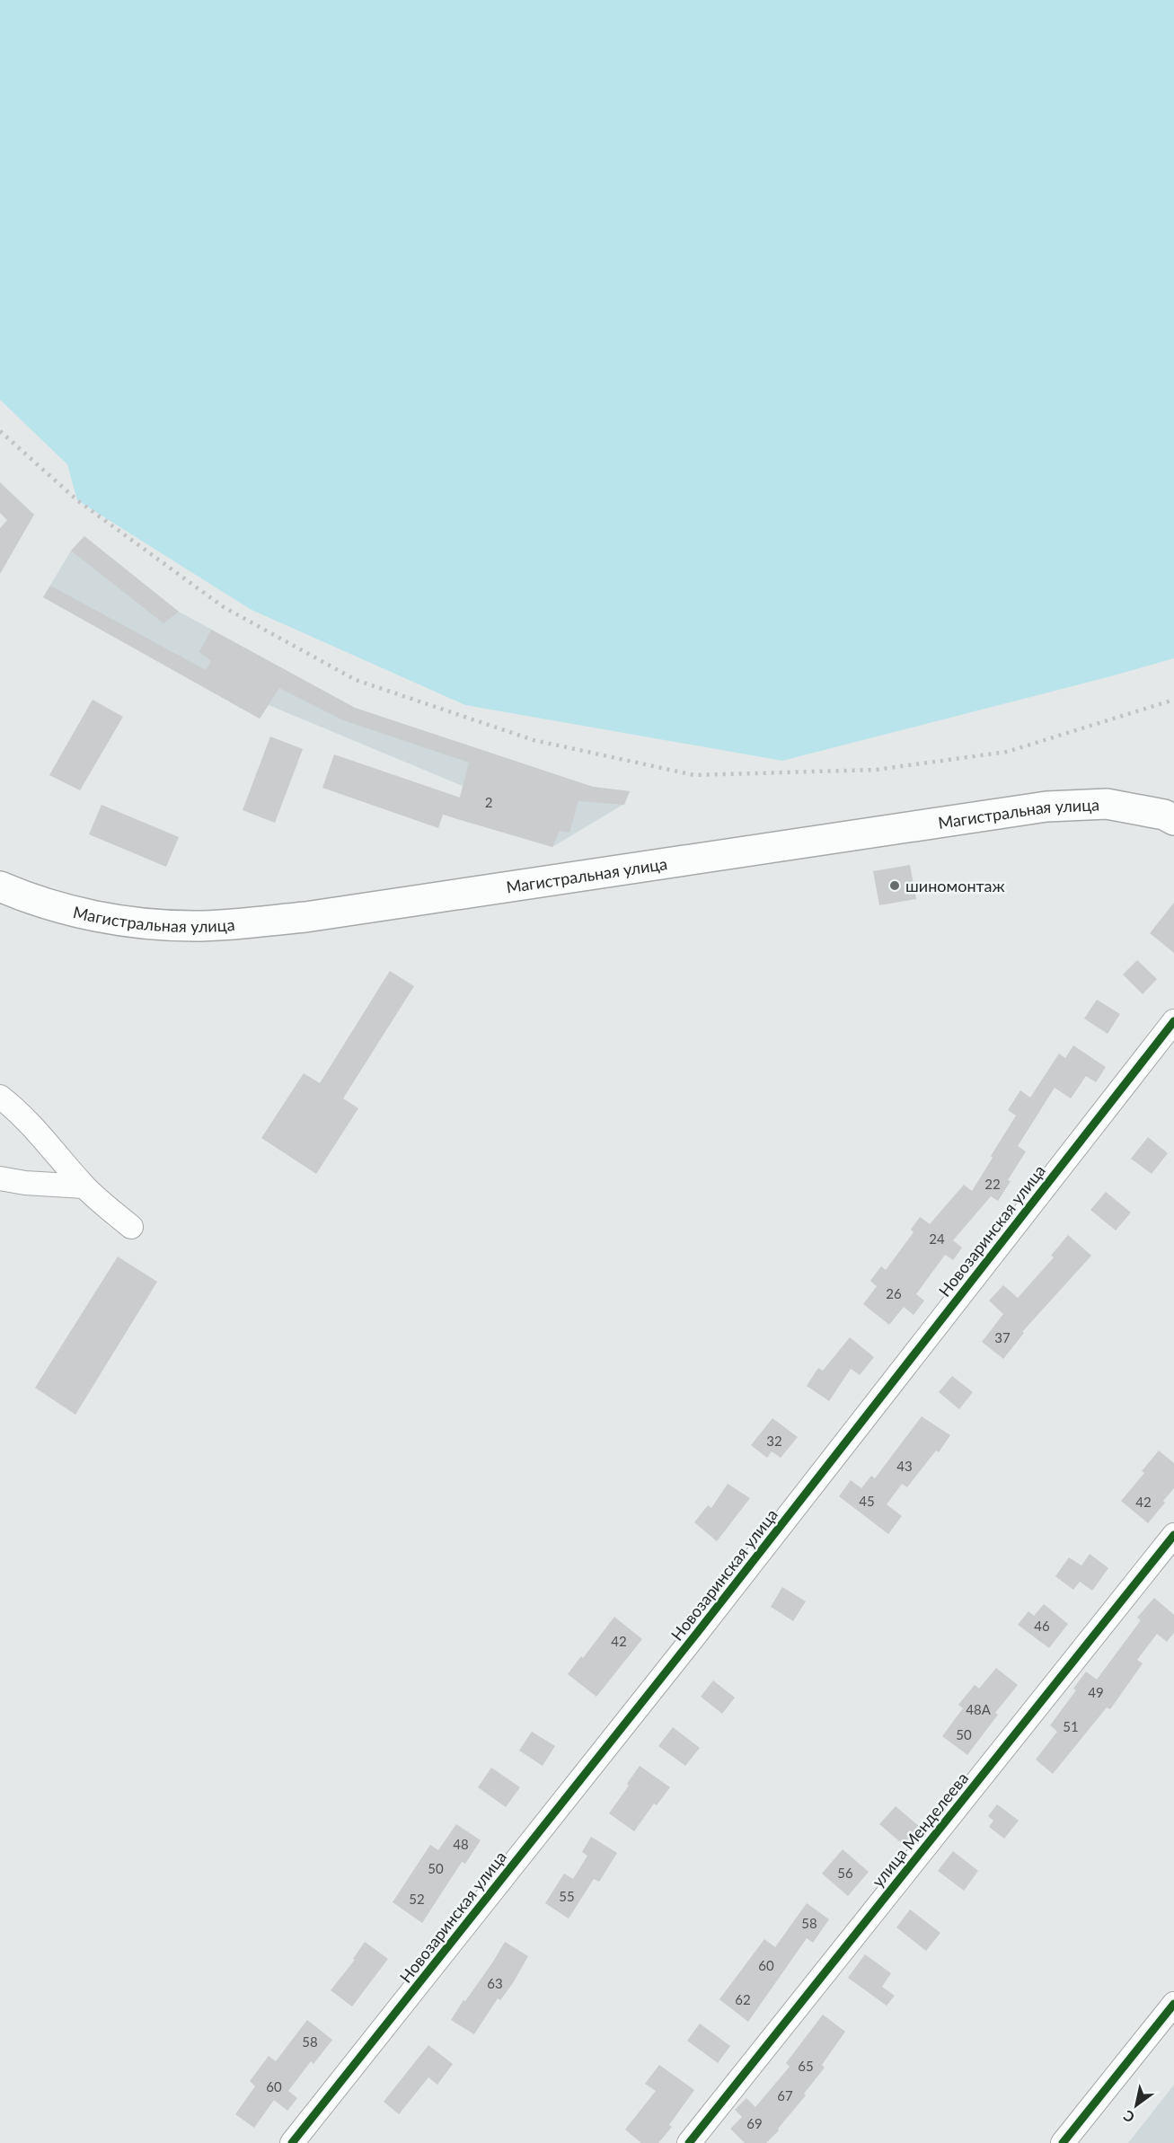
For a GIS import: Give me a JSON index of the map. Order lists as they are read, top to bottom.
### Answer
{
  "streets": {
    "main road": ["Магистральная улица"],
    "street": ["Новозаринская улица", "улица Менделеева"]
  },
  "places": ["шиномонтаж"],
  "house_numbers": [
    "2",
    "22",
    "24",
    "26",
    "37",
    "32",
    "43",
    "45",
    "42",
    "46",
    "42",
    "49",
    "48А",
    "51",
    "50",
    "48",
    "50",
    "56",
    "55",
    "52",
    "58",
    "60",
    "63",
    "62",
    "58",
    "65",
    "60",
    "67",
    "69"
  ],
  "north": "bottom left"
}
